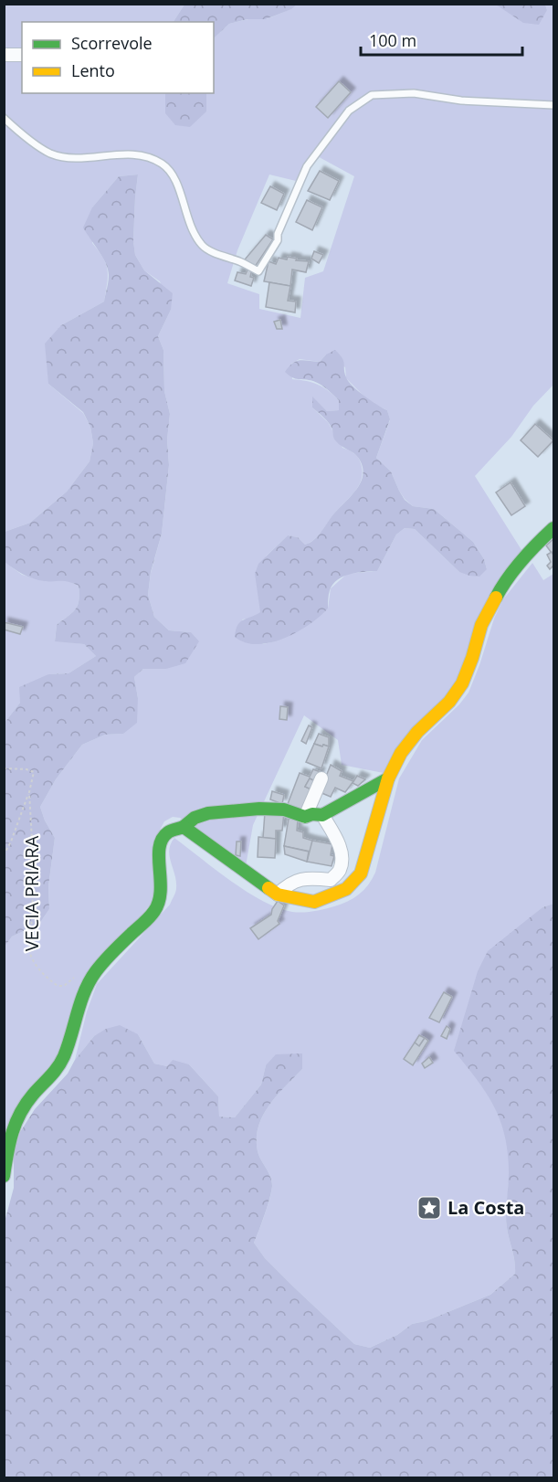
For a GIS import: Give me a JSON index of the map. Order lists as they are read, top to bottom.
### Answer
{
  "streets": {
    "path": ["VECIA PRIARA"]
  },
  "places": {
    "place": ["La Costa"]
  },
  "legend": ["Scorrevole", "Lento"],
  "scale_bar": "100 m"
}
